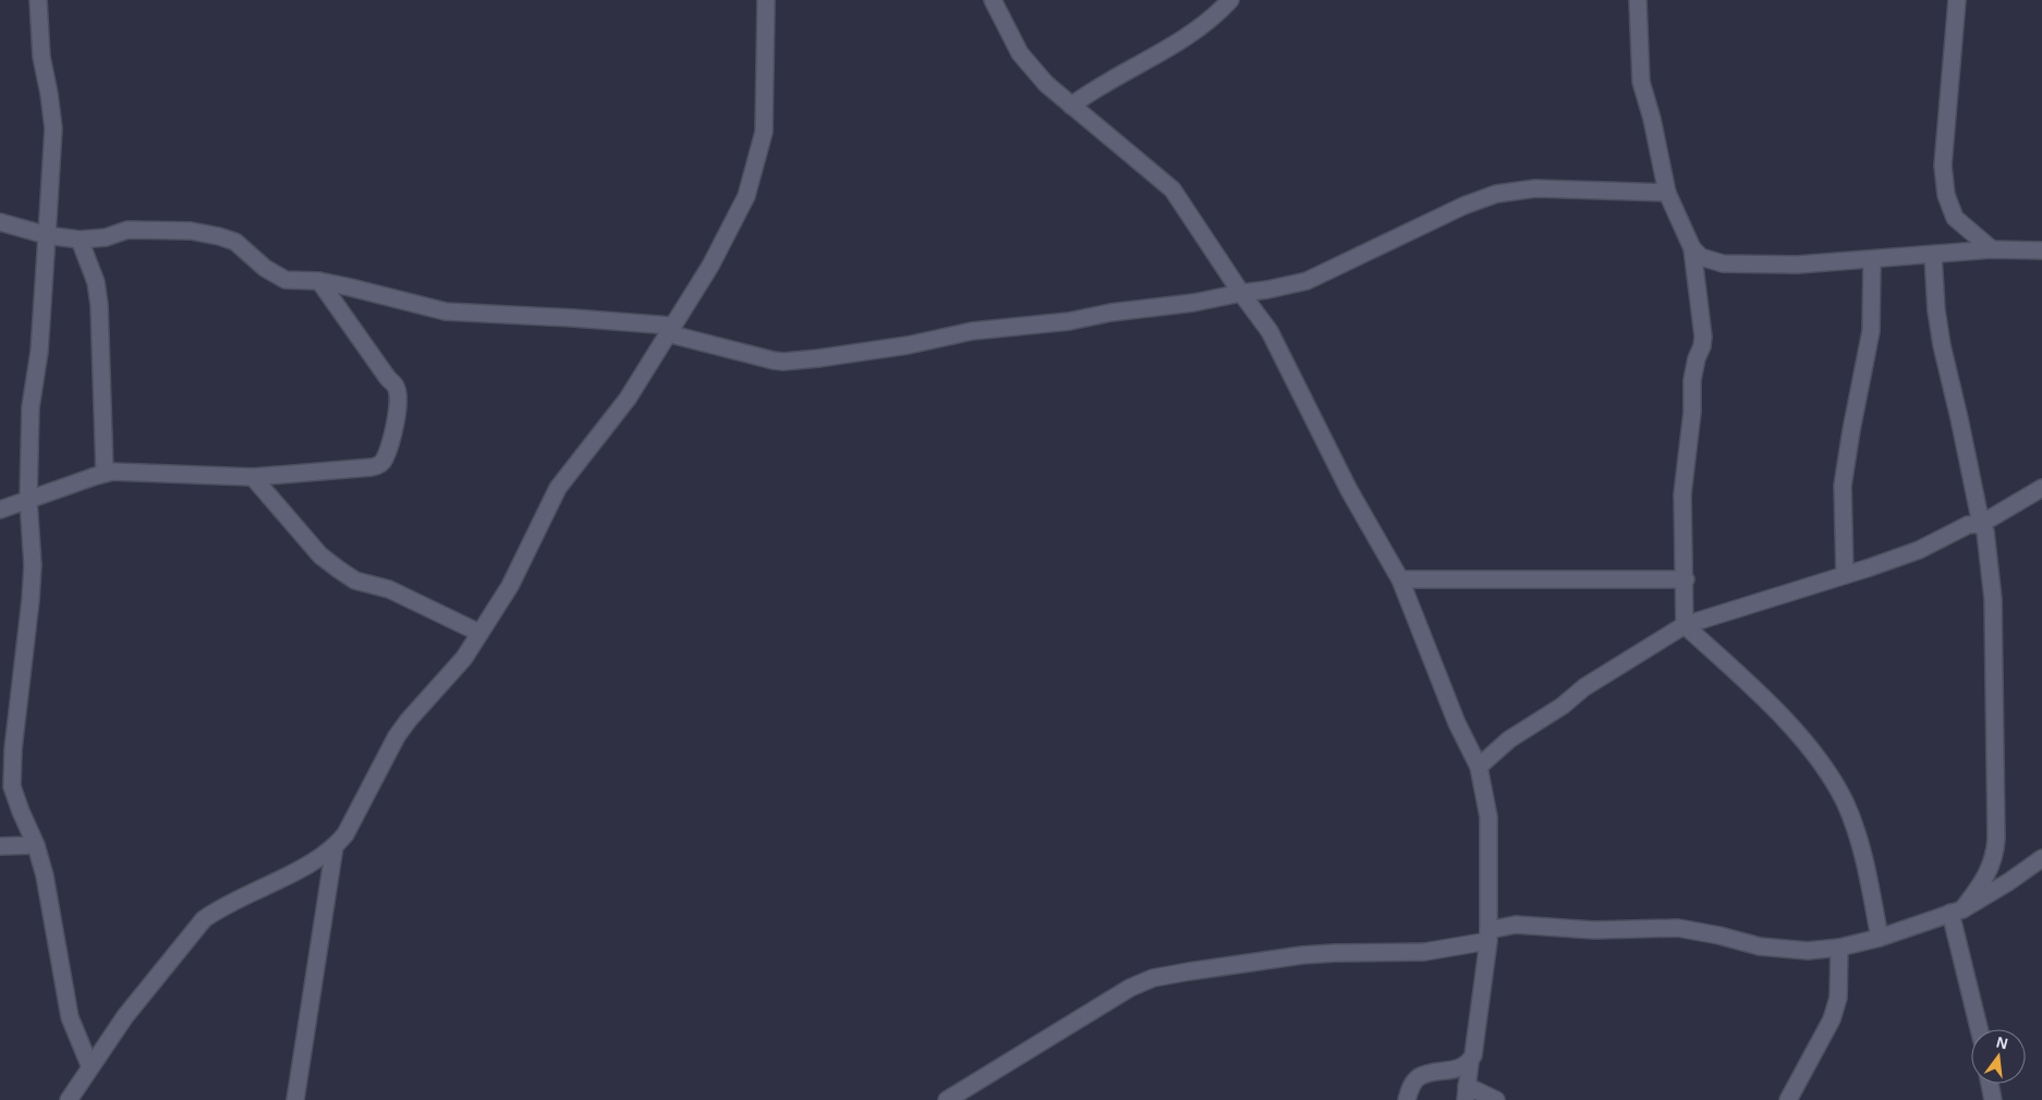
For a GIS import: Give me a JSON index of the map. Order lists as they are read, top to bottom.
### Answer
{
  "north": "top"
}
